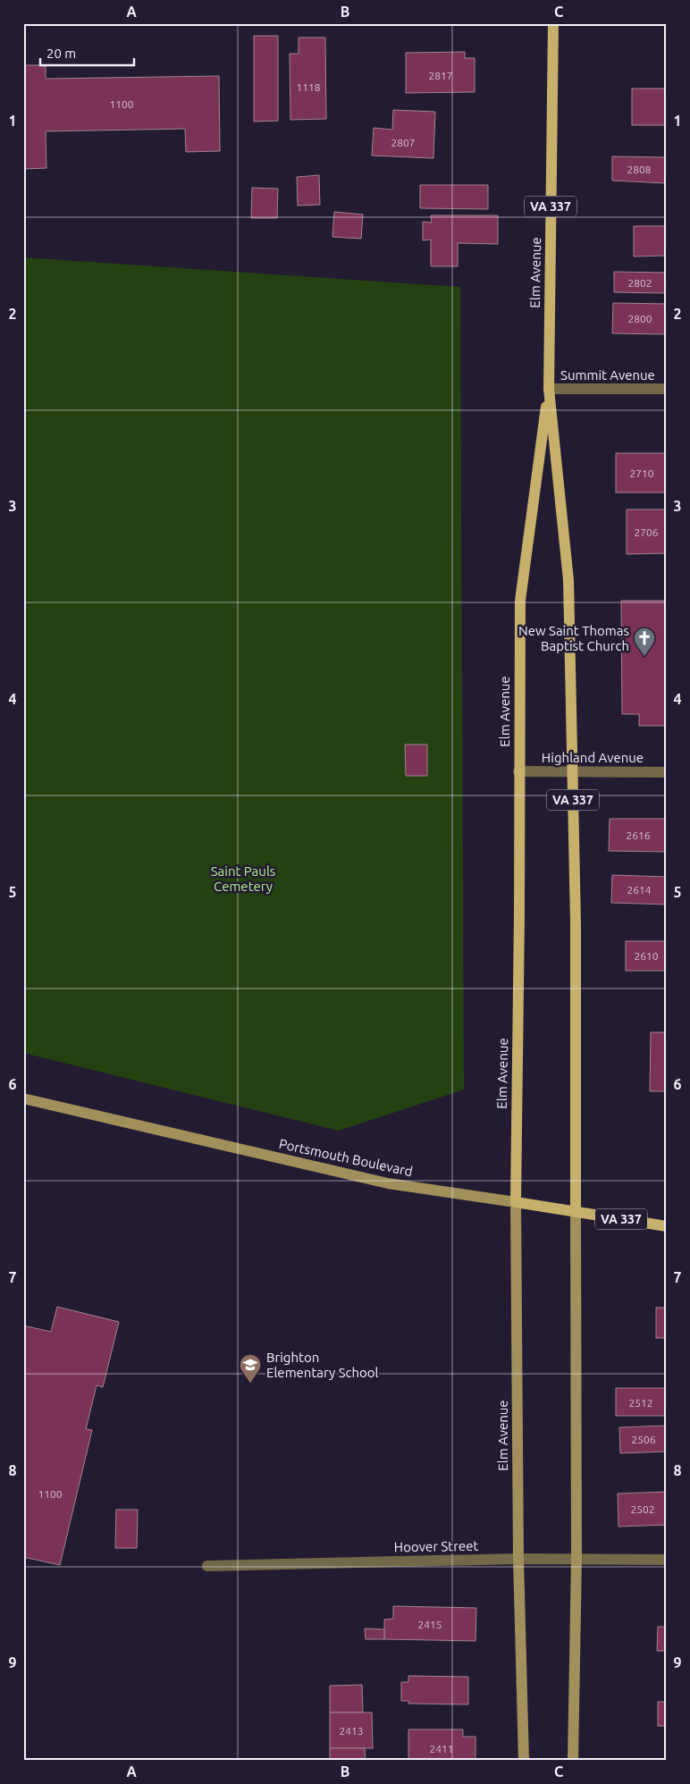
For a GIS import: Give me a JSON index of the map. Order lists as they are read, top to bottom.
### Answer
{
  "streets": {
    "main road": ["VA 337", "Elm Avenue", "Portsmouth Boulevard"],
    "street": ["Summit Avenue", "Highland Avenue", "Hoover Street"]
  },
  "crossings": [
    ["Elm Avenue", "Summit Avenue"],
    ["Elm Avenue", "Highland Avenue"],
    ["Elm Avenue", "Portsmouth Boulevard"],
    ["Elm Avenue", "Hoover Street"]
  ],
  "parks": ["Saint Pauls Cemetery"],
  "places": {
    "church": ["New Saint Thomas Baptist Church"],
    "school or university": ["Brighton Elementary School"]
  },
  "house_numbers": [
    "2817",
    "1118",
    "1100",
    "2807",
    "2808",
    "2802",
    "2800",
    "2710",
    "2706",
    "2616",
    "2614",
    "2610",
    "2512",
    "2506",
    "1100",
    "2502",
    "2415",
    "2413",
    "2411"
  ],
  "scale_bar": "20 m",
  "grid": {
    "columns": ["A", "B", "C"],
    "rows": [
      "1",
      "2",
      "3",
      "4",
      "5",
      "6",
      "7",
      "8",
      "9"
    ]
  }
}
